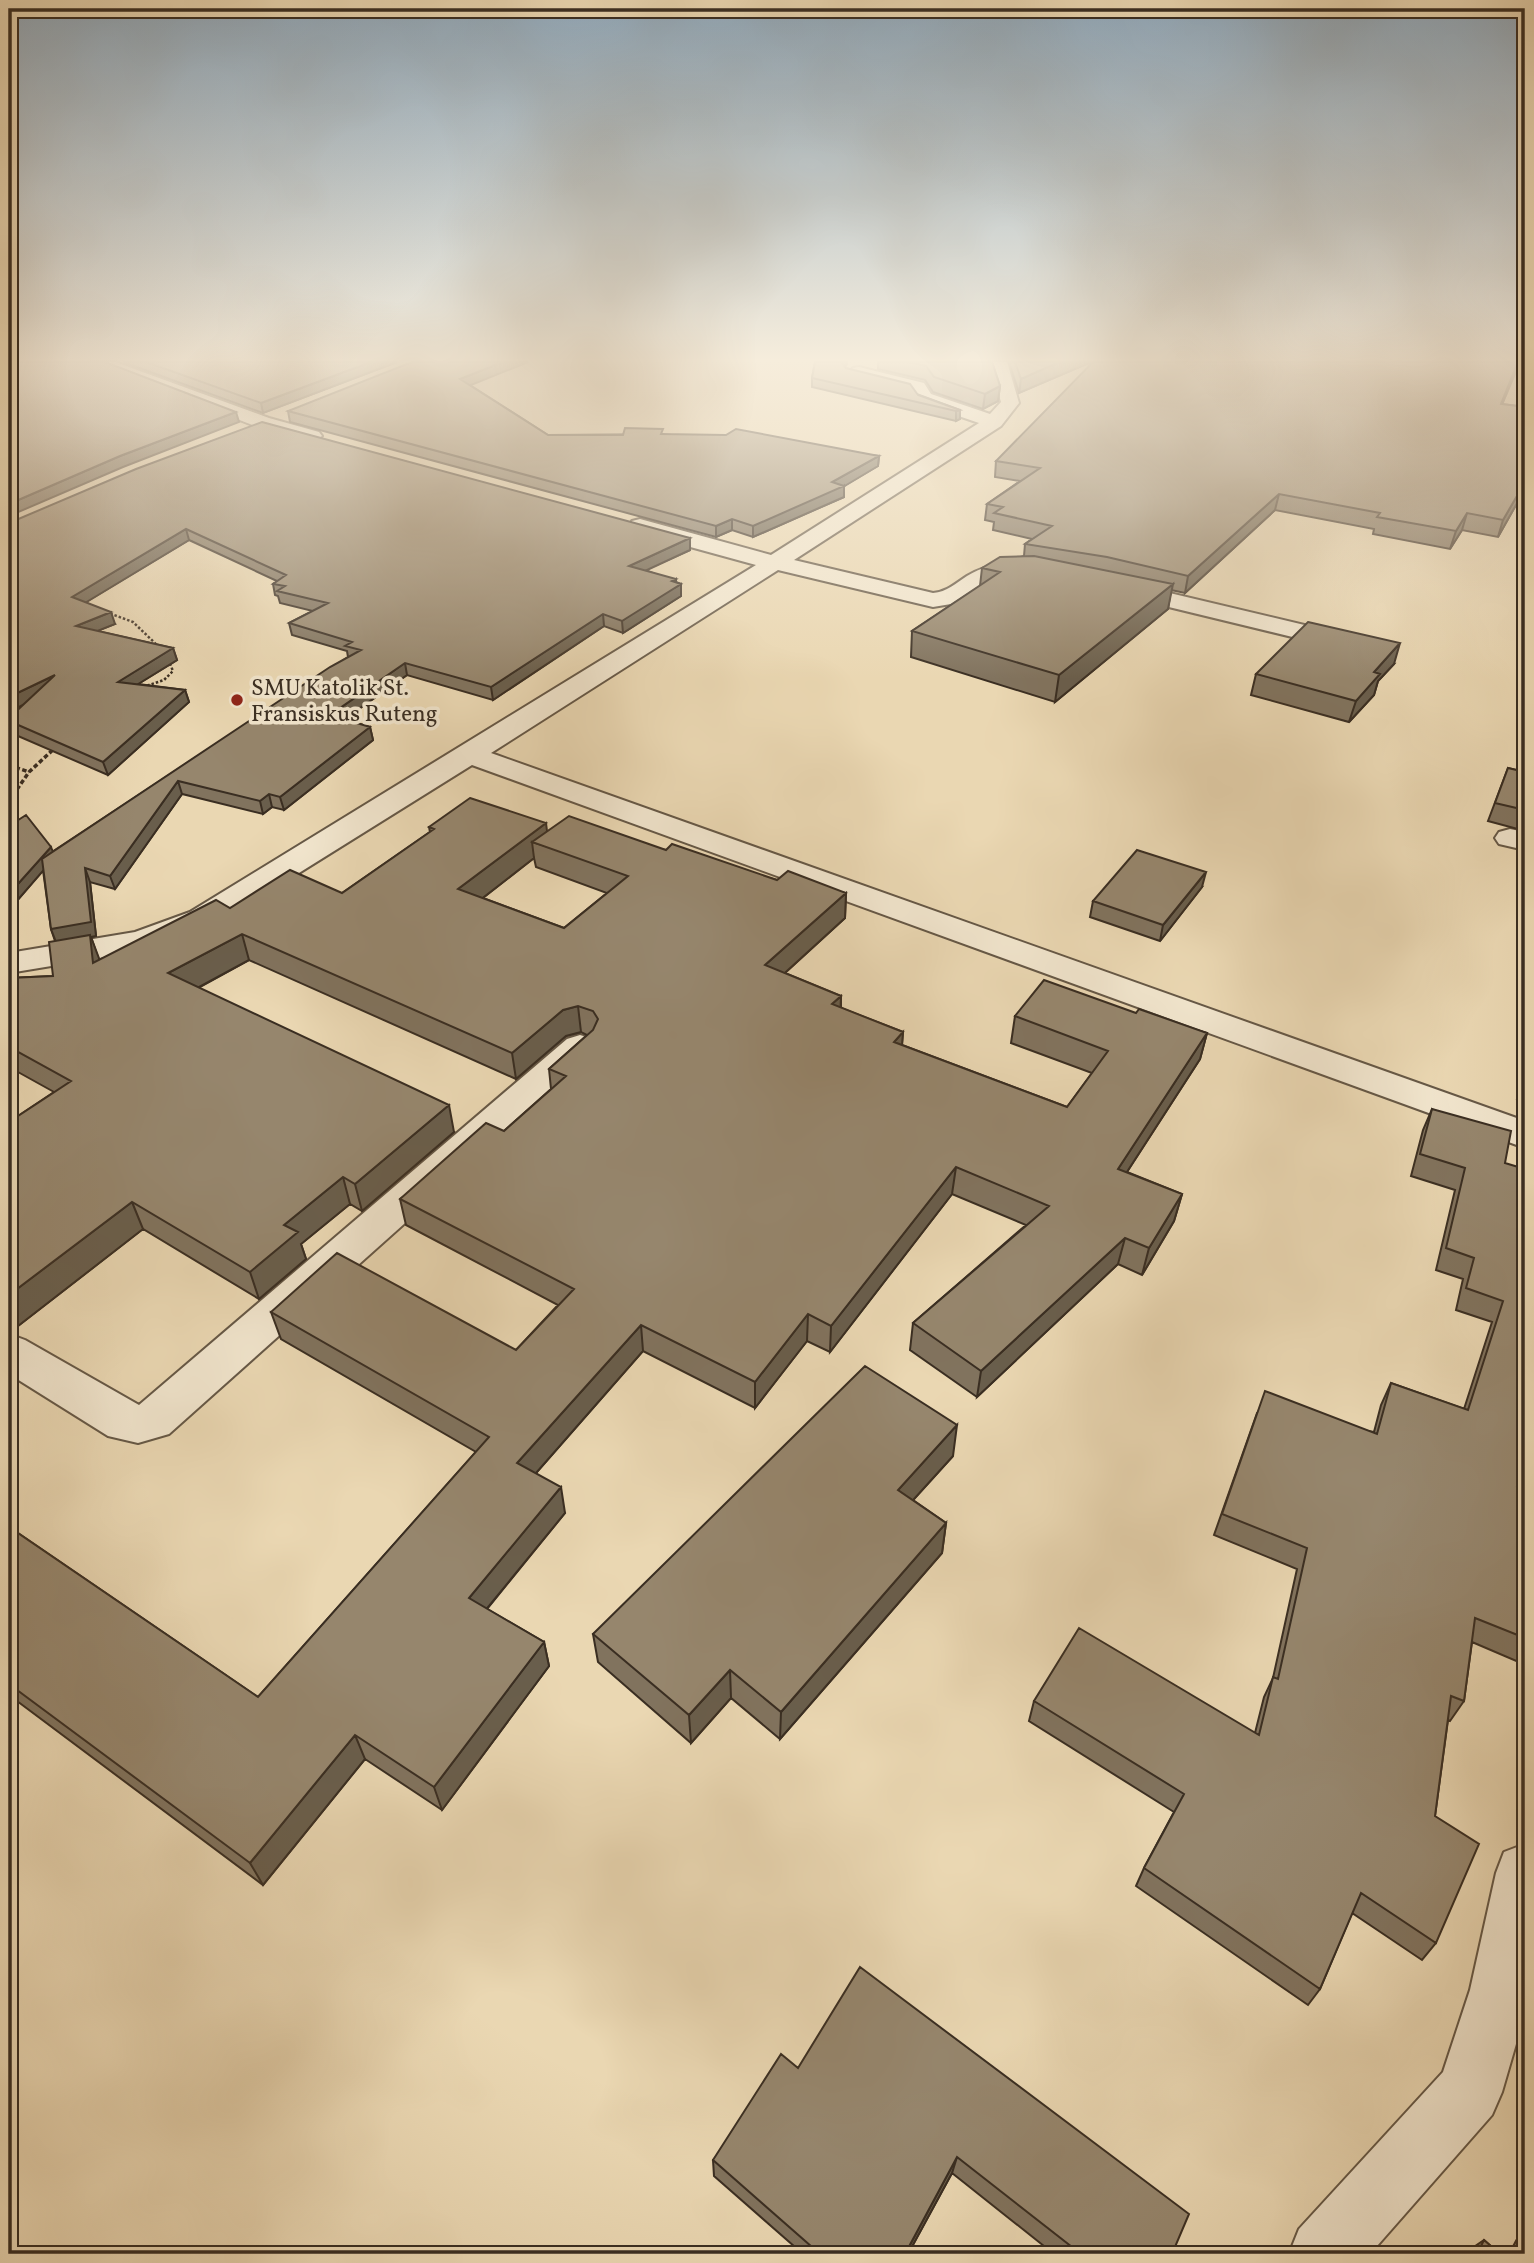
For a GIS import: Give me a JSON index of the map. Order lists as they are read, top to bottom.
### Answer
{
  "places": ["SMU Katolik St. Fransiskus Ruteng"]
}
